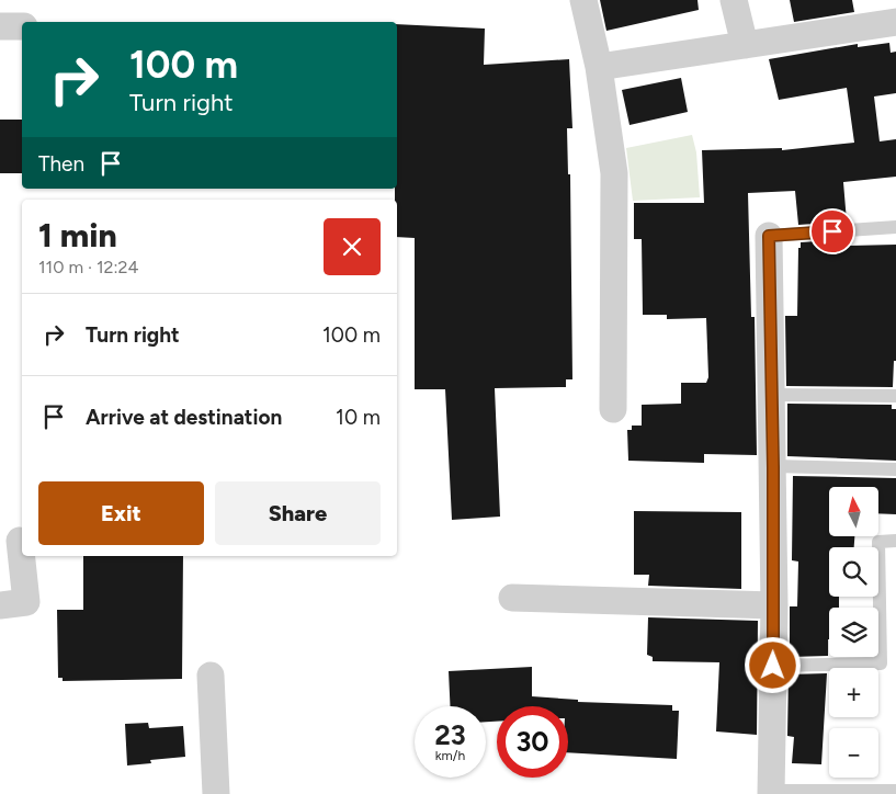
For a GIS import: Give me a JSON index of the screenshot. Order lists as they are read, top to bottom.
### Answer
{
  "north": "top",
  "page": {
    "turn": ["100 m", "Turn right"],
    "then": "Then",
    "heading": ["1 min", "110 m · 12:24"],
    "list": [
      {
        "name": "Turn right",
        "value": "100 m"
      },
      {
        "name": "Arrive at destination",
        "value": "10 m"
      }
    ],
    "buttons": ["Exit", "Share"],
    "map_buttons": ["+", "−"],
    "speed": "23 km/h",
    "limit": "30"
  }
}
